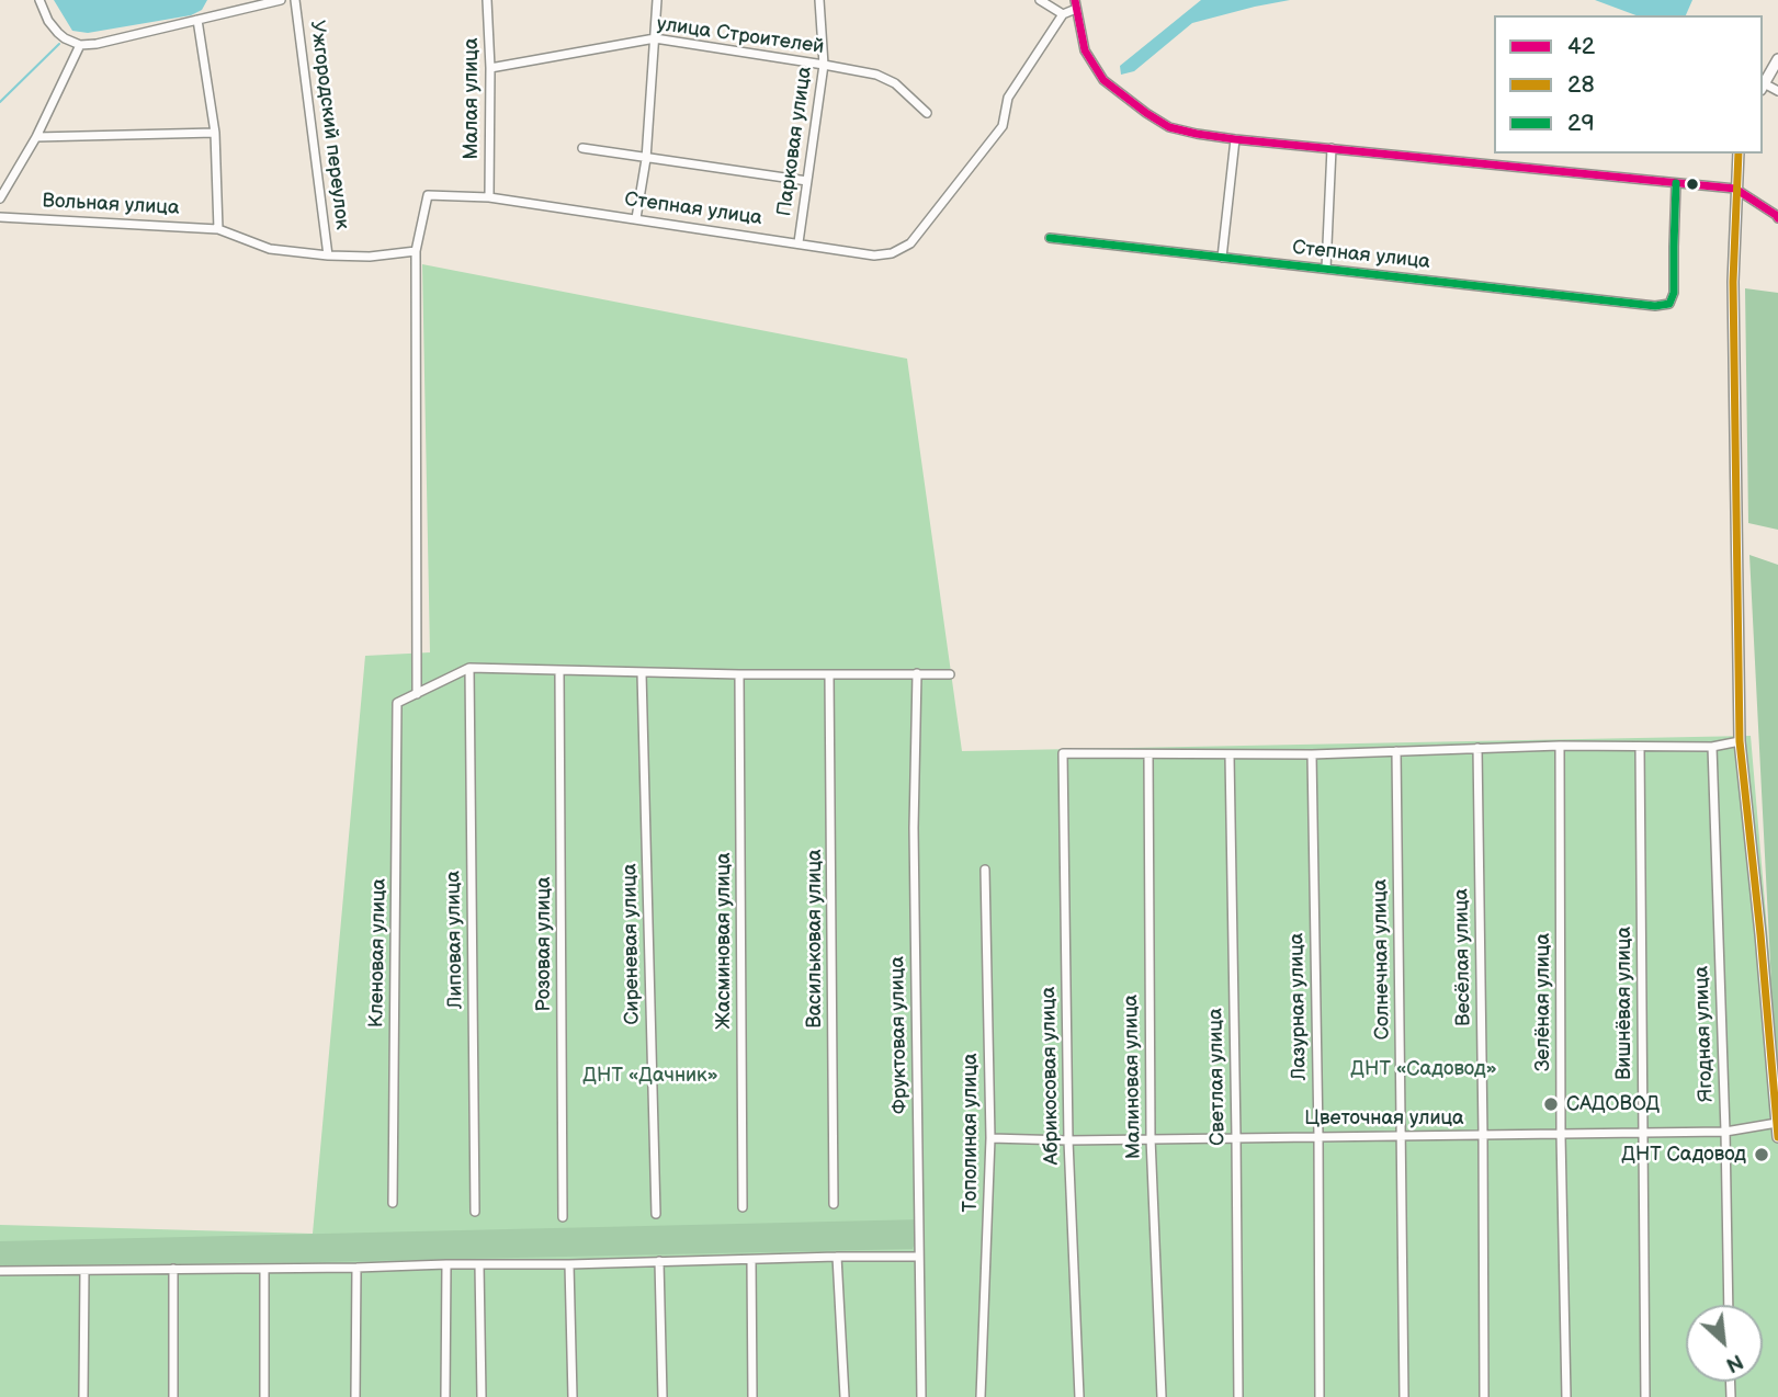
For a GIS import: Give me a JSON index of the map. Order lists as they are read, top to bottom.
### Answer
{
  "streets": {
    "street": [
      "улица Строителей",
      "Малая улица",
      "Ужгородский переулок",
      "Парковая улица",
      "Вольная улица",
      "Степная улица",
      "Васильковая улица",
      "Липовая улица",
      "Жасминовая улица",
      "Розовая улица",
      "Сиреневая улица",
      "Кленовая улица",
      "Весёлая улица",
      "Солнечная улица",
      "Зелёная улица",
      "Вишнёвая улица",
      "Лазурная улица",
      "Ягодная улица",
      "Фруктовая улица",
      "Абрикосовая улица",
      "Малиновая улица",
      "Светлая улица",
      "Цветочная улица",
      "Тополиная улица"
    ]
  },
  "crossings": [
    ["улица Строителей", "Малая улица"],
    ["улица Строителей", "Парковая улица"],
    ["Малая улица", "Степная улица"],
    ["Ужгородский переулок", "Вольная улица"],
    ["Парковая улица", "Степная улица"],
    ["Вольная улица", "Степная улица"],
    ["Весёлая улица", "Цветочная улица"],
    ["Солнечная улица", "Цветочная улица"],
    ["Зелёная улица", "Цветочная улица"],
    ["Вишнёвая улица", "Цветочная улица"],
    ["Лазурная улица", "Цветочная улица"],
    ["Ягодная улица", "Цветочная улица"],
    ["Абрикосовая улица", "Малиновая улица"],
    ["Абрикосовая улица", "Цветочная улица"],
    ["Малиновая улица", "Цветочная улица"],
    ["Светлая улица", "Цветочная улица"],
    ["Цветочная улица", "Тополиная улица"]
  ],
  "parks": ["ДНТ «Садовод»", "ДНТ «Дачник»"],
  "places": ["САДОВОД", "ДНТ Садовод"],
  "lines": ["transit line 42", "transit line 28", "transit line 29"],
  "legend": ["42", "28", "29"],
  "north": "bottom right"
}
